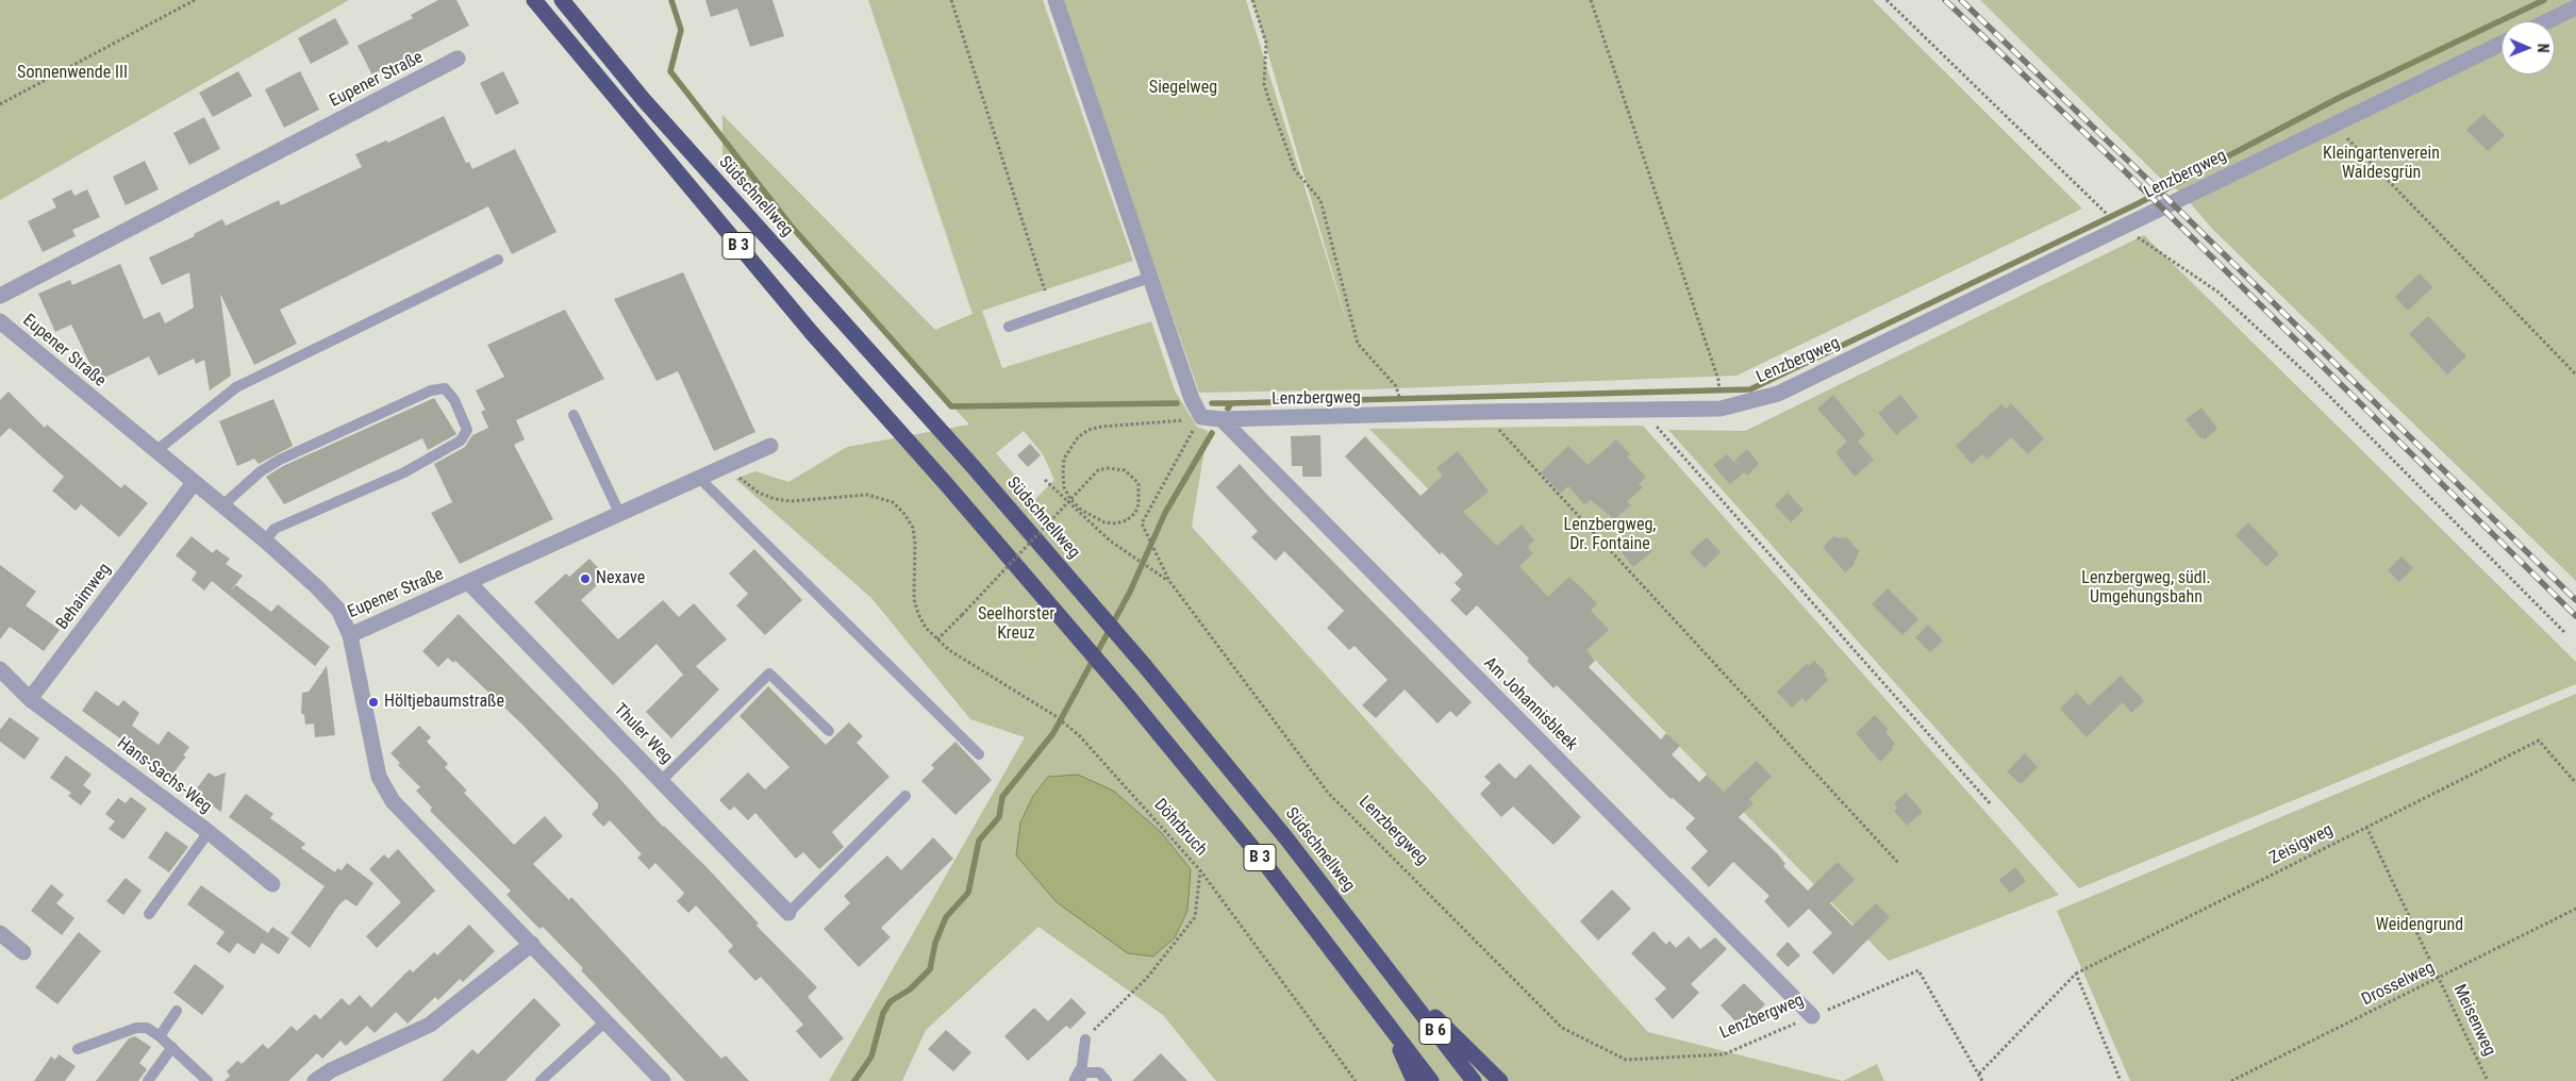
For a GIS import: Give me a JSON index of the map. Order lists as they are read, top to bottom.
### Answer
{
  "streets": {
    "highway": ["Südschnellweg", "B 3", "B 6"],
    "street": [
      "Eupener Straße",
      "Lenzbergweg",
      "Behaimweg",
      "Am Johannisbleek",
      "Thuler Weg",
      "Hans-Sachs-Weg"
    ],
    "path": [
      "Döhrbruch",
      "Zeisigweg",
      "Drosselweg",
      "Meisenweg"
    ]
  },
  "crossings": [
    ["Eupener Straße", "Behaimweg"],
    ["Eupener Straße", "Thuler Weg"],
    ["Eupener Straße", "Döhrbruch"],
    ["Lenzbergweg", "Am Johannisbleek"],
    ["Lenzbergweg", "Zeisigweg"],
    ["Südschnellweg", "B 3"],
    ["B 3", "B 6"],
    ["Behaimweg", "Hans-Sachs-Weg"],
    ["Zeisigweg", "Meisenweg"],
    ["Drosselweg", "Meisenweg"]
  ],
  "parks": [
    "Sonnenwende III",
    "Siegelweg",
    "Kleingartenverein Waldesgrün",
    "Lenzbergweg, Dr. Fontaine",
    "Lenzbergweg, südl. Umgehungsbahn",
    "Seelhorster Kreuz",
    "Weidengrund"
  ],
  "places": ["Nexave", "Höltjebaumstraße"],
  "north": "right"
}
